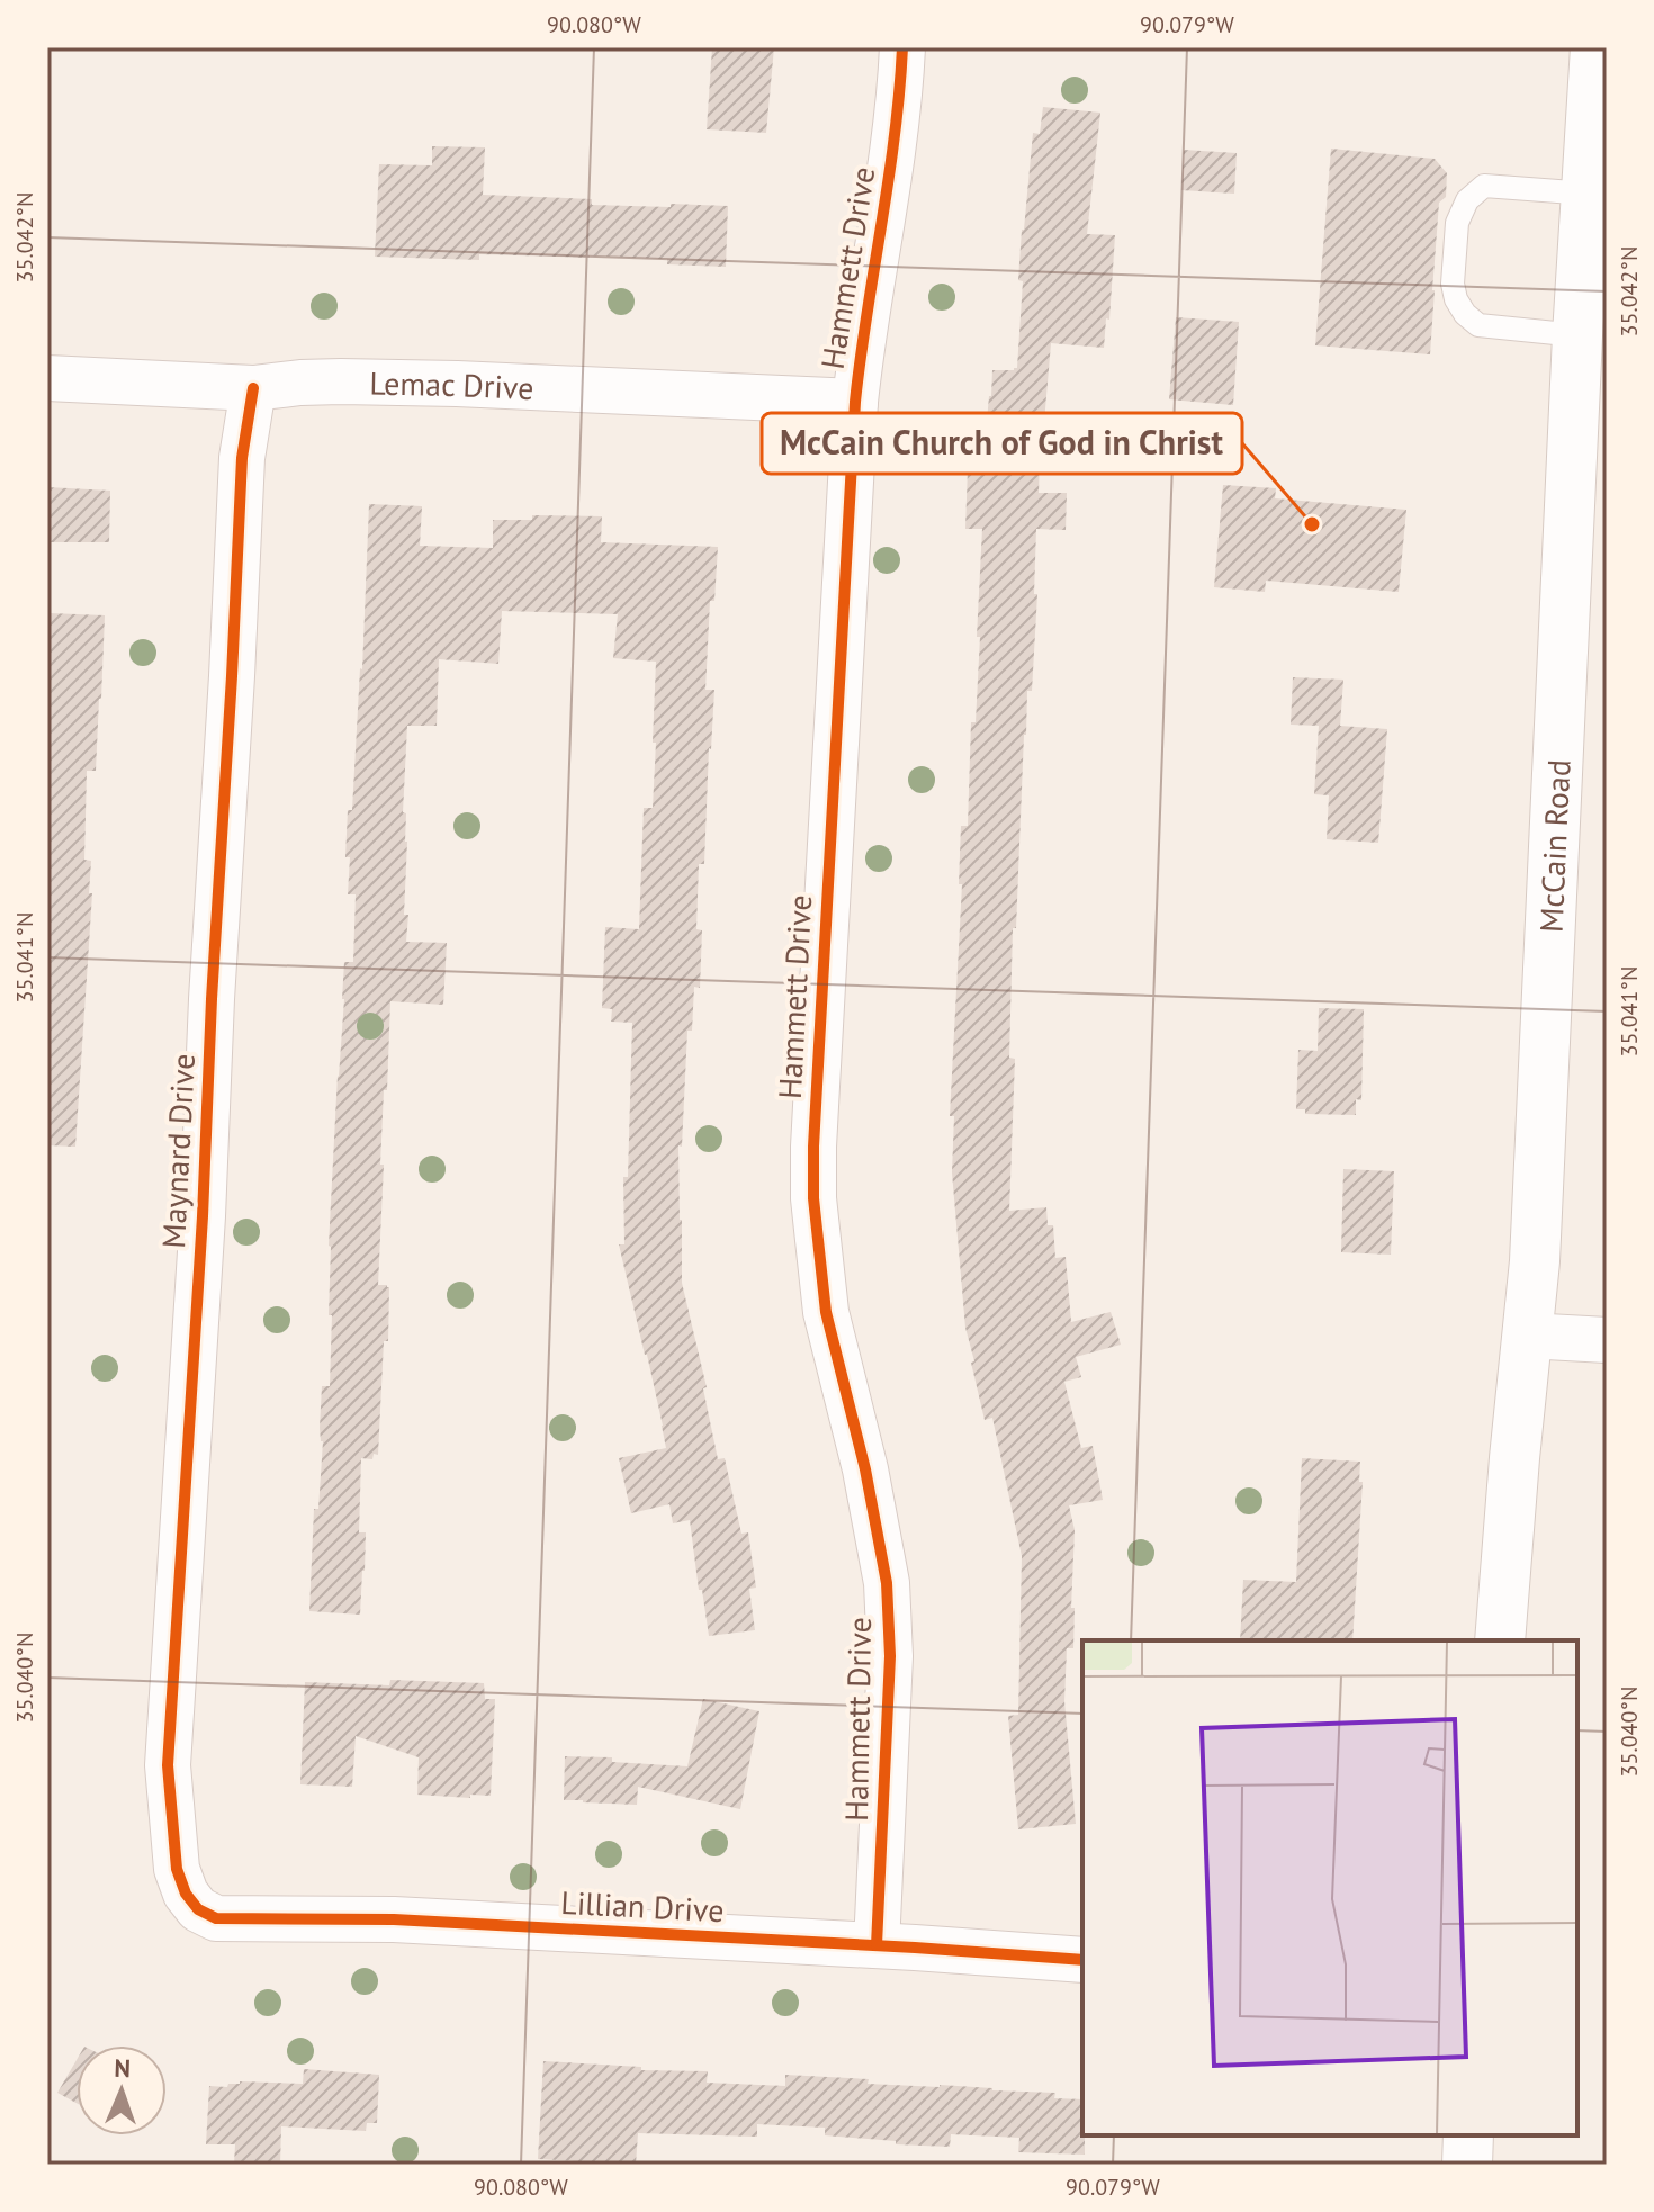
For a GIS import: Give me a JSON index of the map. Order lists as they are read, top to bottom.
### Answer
{
  "streets": {
    "street": [
      "Hammett Drive",
      "Lemac Drive",
      "McCain Road",
      "Maynard Drive",
      "Lillian Drive"
    ]
  },
  "crossings": [
    ["Hammett Drive", "Lemac Drive"],
    ["Hammett Drive", "Lillian Drive"],
    ["Lemac Drive", "Maynard Drive"],
    ["Maynard Drive", "Lillian Drive"]
  ],
  "places": ["McCain Church of God in Christ"],
  "north": "top",
  "coordinates": [
    "90.080°W",
    "90.079°W",
    "35.042°N",
    "35.041°N",
    "35.040°N"
  ]
}
